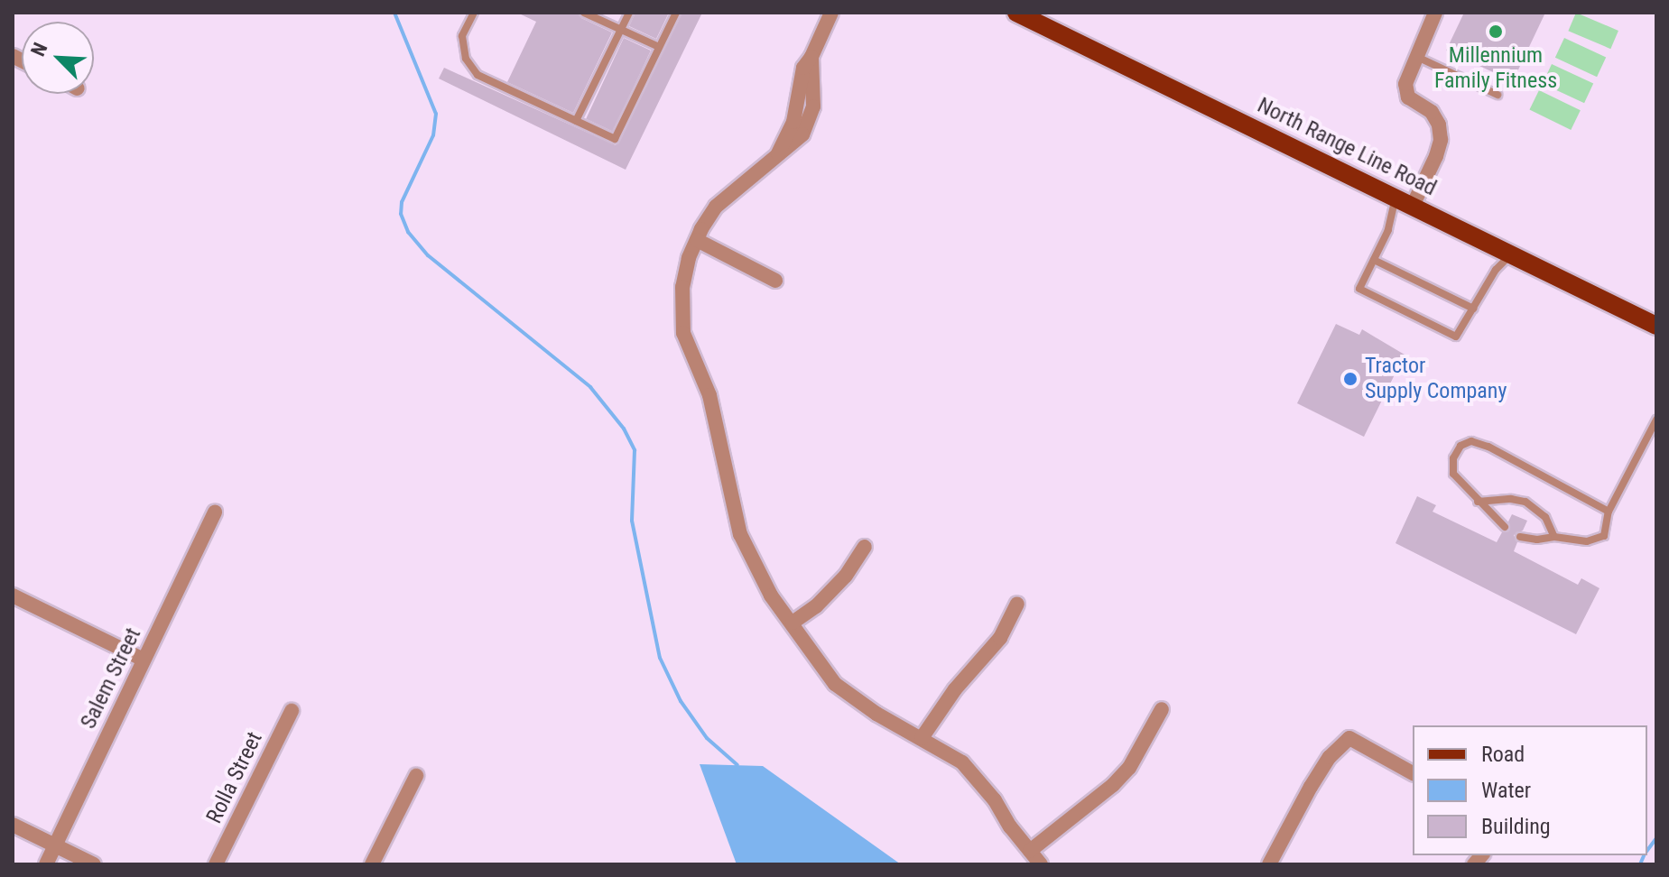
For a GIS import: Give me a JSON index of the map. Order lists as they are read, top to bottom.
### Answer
{
  "streets": {
    "main road": ["North Range Line Road"],
    "street": ["Salem Street", "Rolla Street"]
  },
  "places": ["Millennium Family Fitness", "Tractor Supply Company"],
  "legend": ["Road", "Water", "Building"],
  "north": "top left"
}
